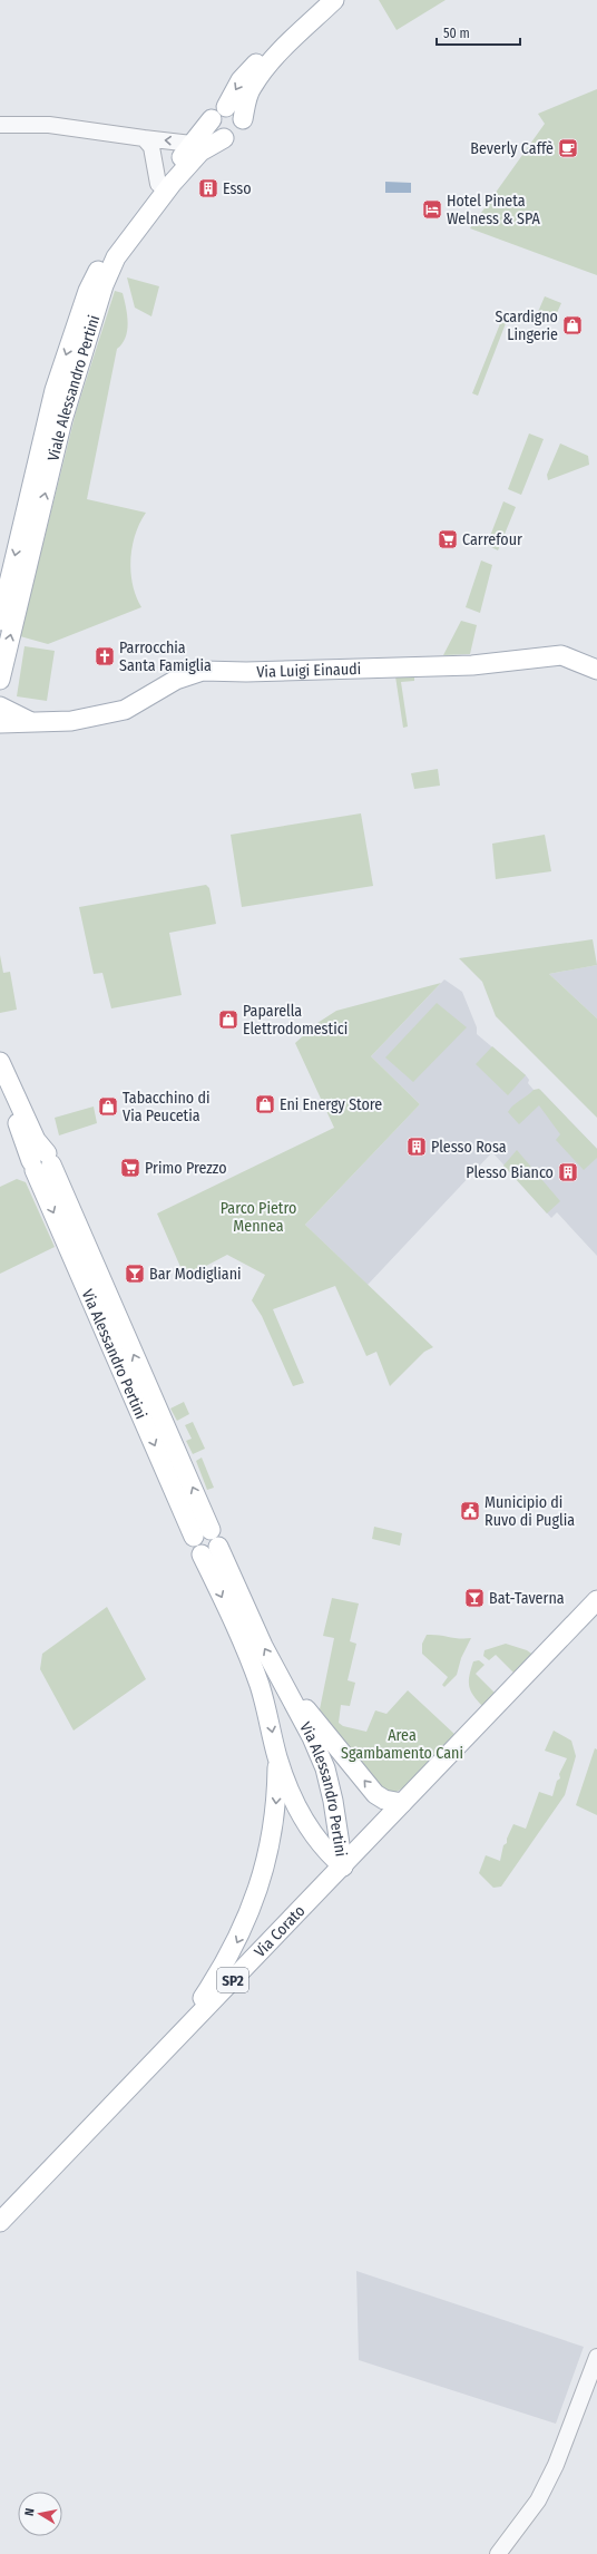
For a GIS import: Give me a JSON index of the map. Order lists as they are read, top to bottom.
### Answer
{
  "streets": {
    "main road": [
      "Viale Alessandro Pertini",
      "Via Luigi Einaudi",
      "Via Alessandro Pertini",
      "Via Corato",
      "SP2"
    ]
  },
  "crossings": [
    ["Via Alessandro Pertini", "Via Corato"]
  ],
  "parks": ["Parco Pietro Mennea", "Area Sgambamento Cani"],
  "places": {
    "cafe": ["Beverly Caffè"],
    "building": ["Esso", "Plesso Rosa", "Plesso Bianco"],
    "hotel": ["Hotel Pineta Welness & SPA"],
    "shop": [
      "Scardigno Lingerie",
      "Paparella Elettrodomestici",
      "Eni Energy Store",
      "Tabacchino di Via Peucetia"
    ],
    "supermarket": ["Carrefour", "Primo Prezzo"],
    "church": ["Parrocchia Santa Famiglia"],
    "bar": ["Bar Modigliani", "Bat-Taverna"],
    "public building": ["Municipio di Ruvo di Puglia"]
  },
  "scale_bar": "50 m",
  "north": "left"
}
